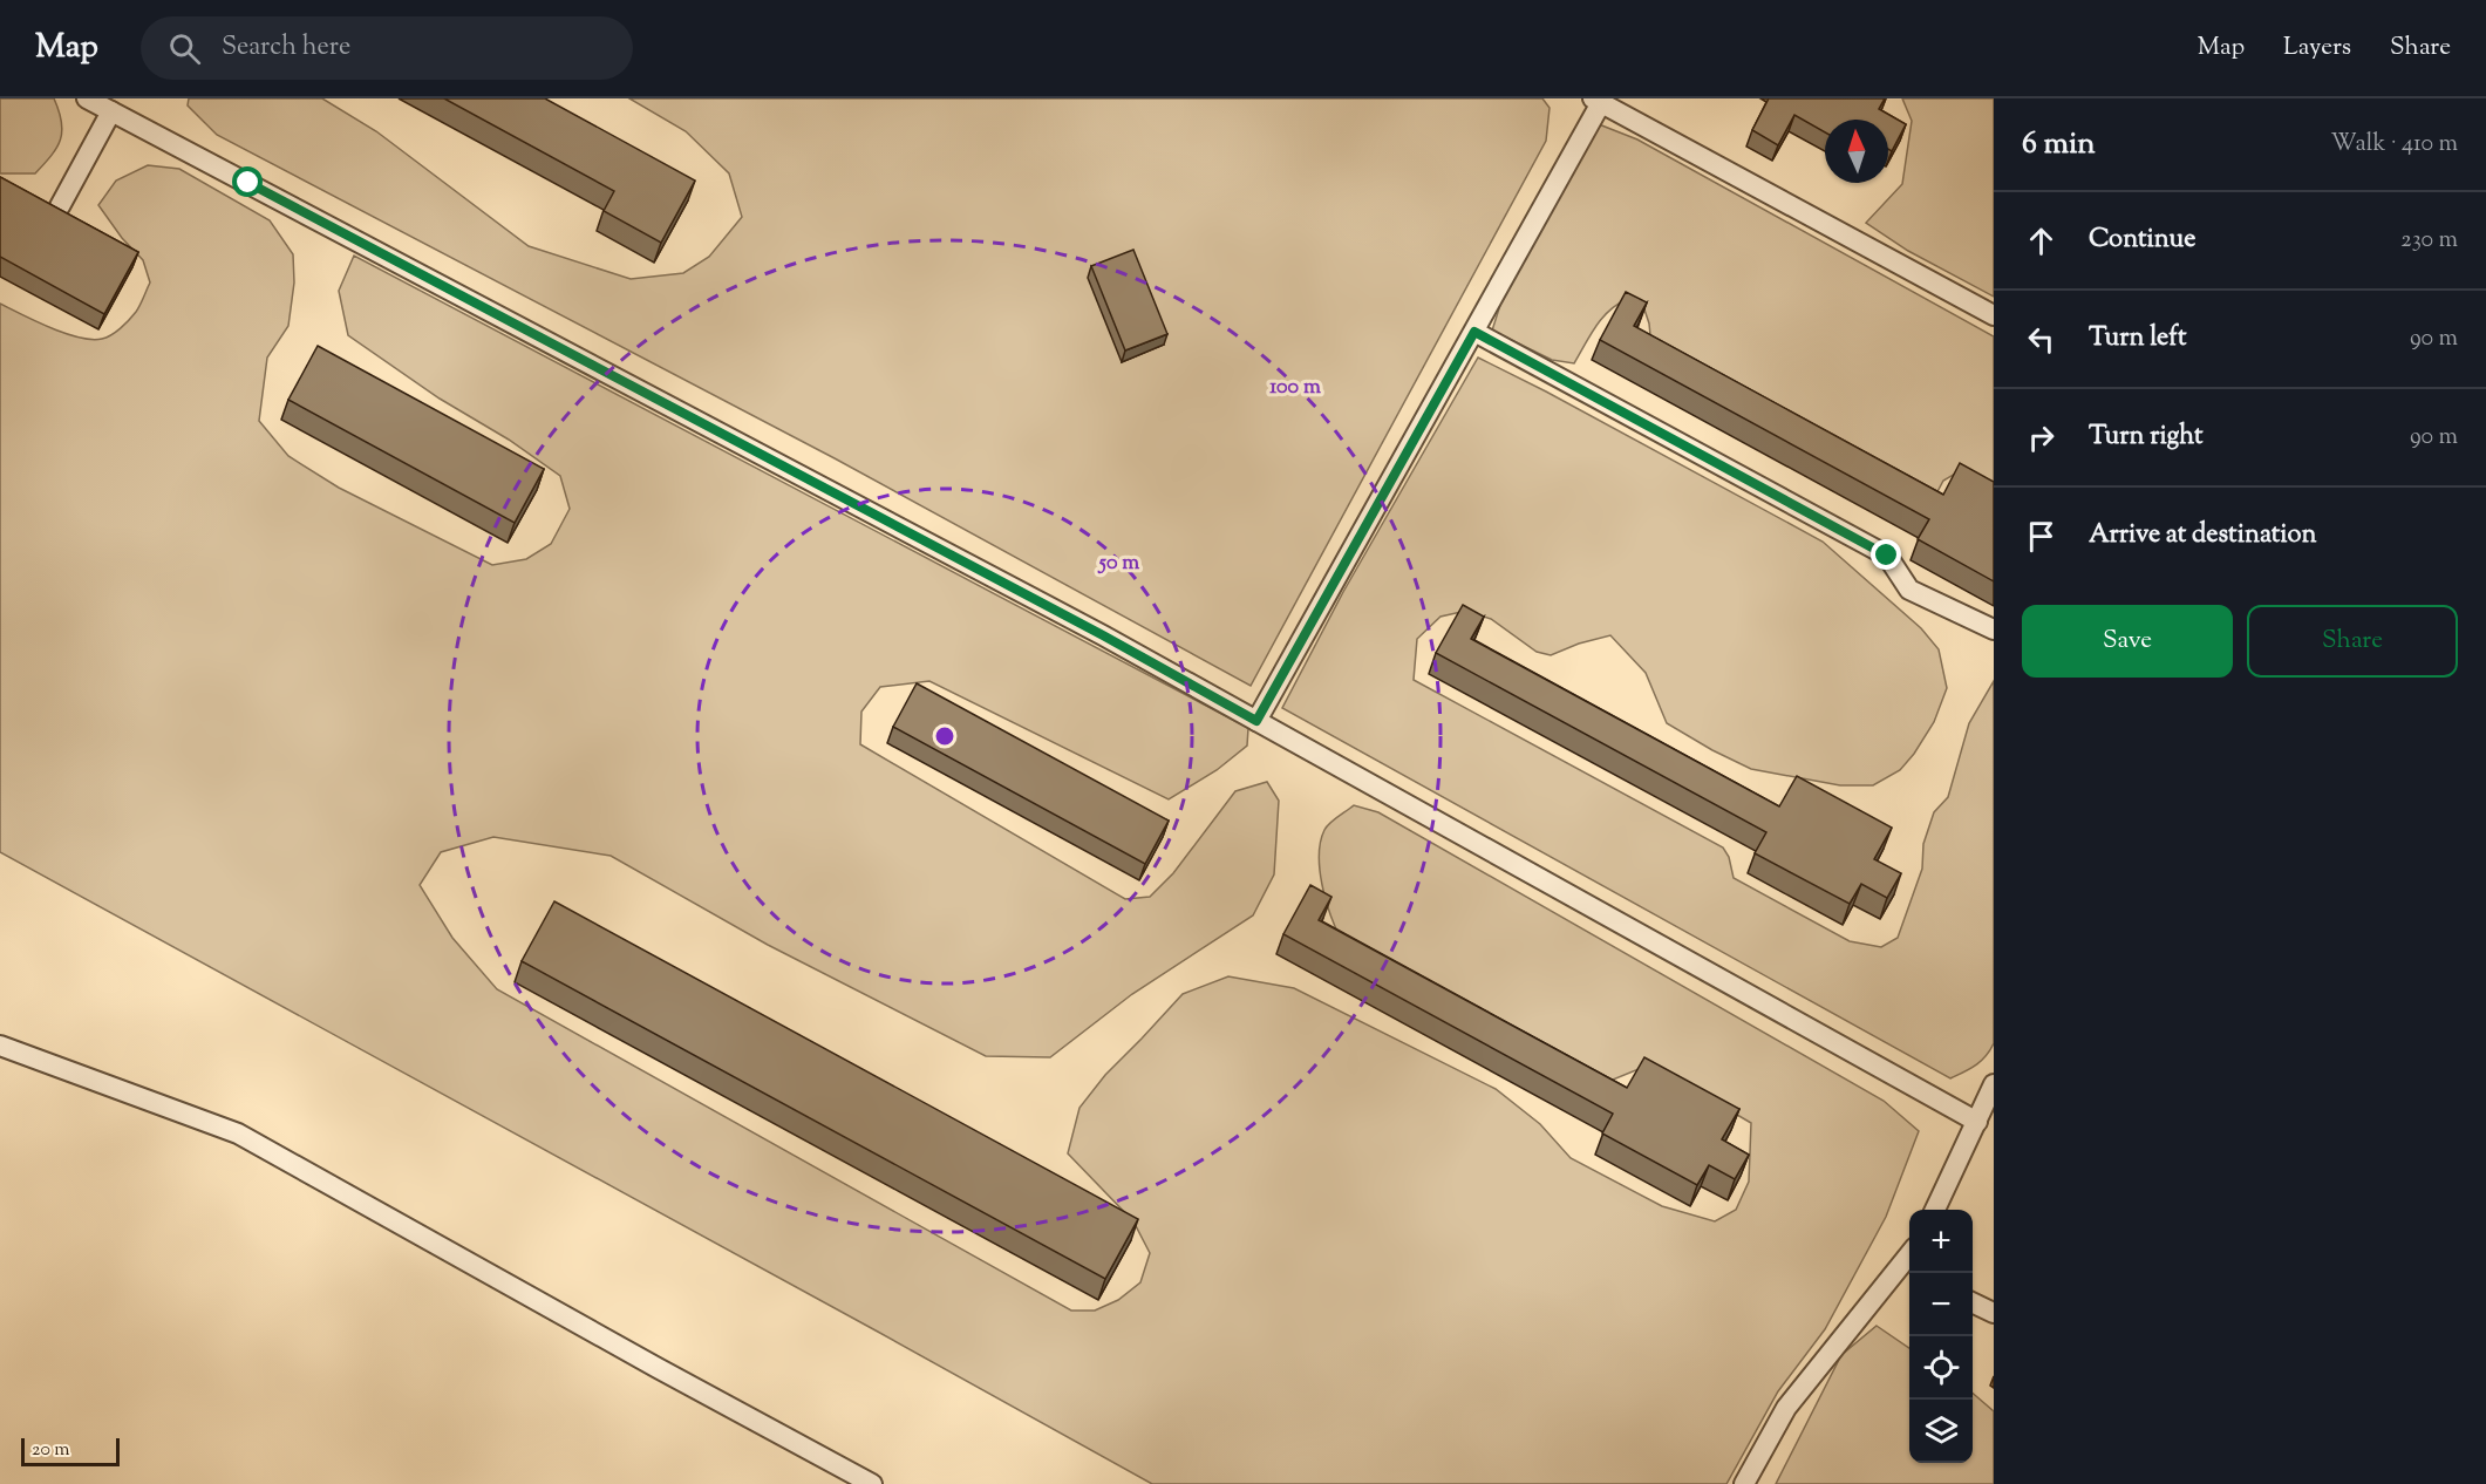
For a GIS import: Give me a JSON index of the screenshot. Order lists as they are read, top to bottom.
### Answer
{
  "scale_bar": "20 m",
  "north": "top",
  "page": {
    "header": "Map",
    "search": "Search here",
    "nav": ["Map", "Layers", "Share"],
    "heading": ["6 min", "Walk · 410 m"],
    "list": [
      ["Continue", "230 m"],
      ["Turn left", "90 m"],
      ["Turn right", "90 m"],
      "Arrive at destination"
    ],
    "buttons": ["Save", "Share"],
    "map_buttons": ["+", "−"],
    "scale": "20 m"
  },
  "rings": ["100 m", "50 m"]
}
